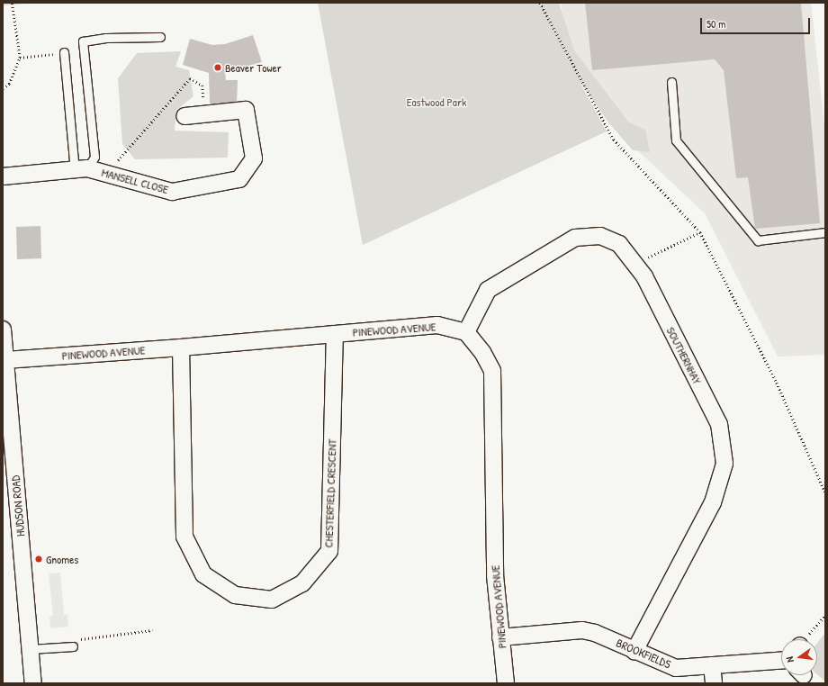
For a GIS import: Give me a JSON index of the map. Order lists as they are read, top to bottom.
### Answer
{
  "streets": {
    "street": [
      "MANSELL CLOSE",
      "PINEWOOD AVENUE",
      "SOUTHERNHAY",
      "CHESTERFIELD CRESCENT",
      "HUDSON ROAD",
      "BROOKFIELDS"
    ]
  },
  "crossings": [
    ["PINEWOOD AVENUE", "SOUTHERNHAY"],
    ["PINEWOOD AVENUE", "CHESTERFIELD CRESCENT"],
    ["PINEWOOD AVENUE", "HUDSON ROAD"],
    ["PINEWOOD AVENUE", "BROOKFIELDS"],
    ["SOUTHERNHAY", "BROOKFIELDS"]
  ],
  "parks": ["Eastwood Park"],
  "places": ["Beaver Tower", "Gnomes"],
  "scale_bar": "50 m",
  "north": "left"
}
